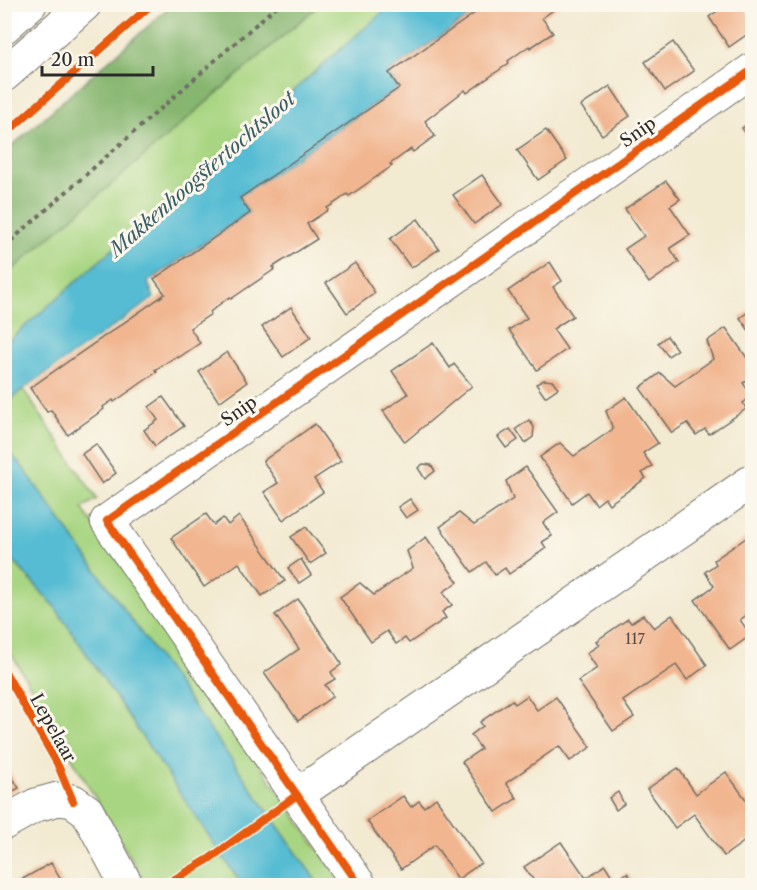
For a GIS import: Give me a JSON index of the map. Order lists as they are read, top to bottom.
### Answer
{
  "streets": {
    "street": ["Snip"],
    "cycle path": ["Lepelaar"]
  },
  "water": ["Makkenhoogstertochtsloot"],
  "house_numbers": ["117"],
  "scale_bar": "20 m"
}
